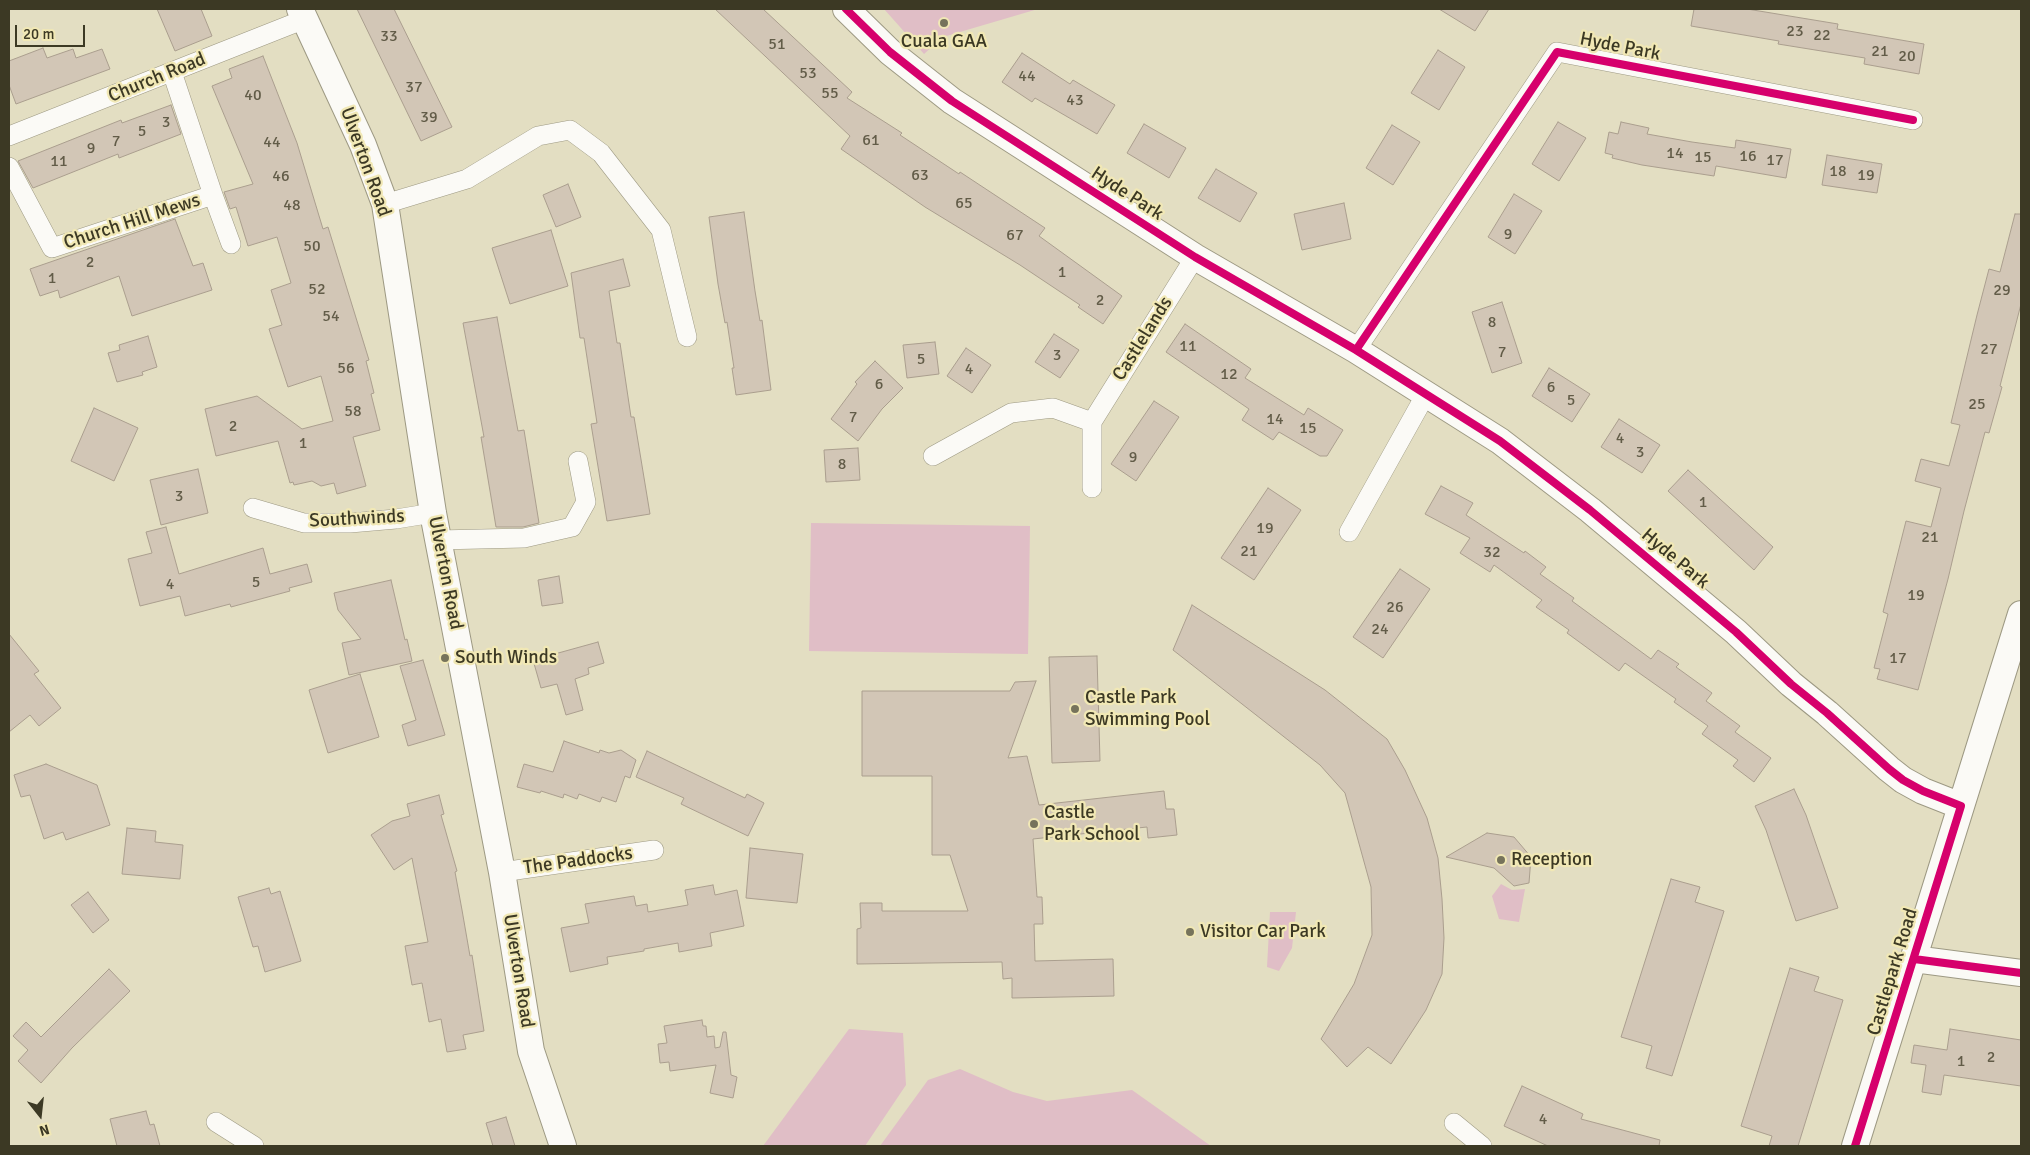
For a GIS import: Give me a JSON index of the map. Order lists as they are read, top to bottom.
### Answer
{
  "streets": {
    "street": [
      "Hyde Park",
      "Church Road",
      "Ulverton Road",
      "Church Hill Mews",
      "Castlelands",
      "Southwinds",
      "The Paddocks",
      "Castlepark Road"
    ]
  },
  "crossings": [
    ["Hyde Park", "Castlelands"],
    ["Hyde Park", "Castlepark Road"],
    ["Church Road", "Ulverton Road"],
    ["Church Road", "Church Hill Mews"],
    ["Ulverton Road", "Southwinds"],
    ["Ulverton Road", "The Paddocks"]
  ],
  "places": [
    "Cuala GAA",
    "South Winds",
    "Castle Park Swimming Pool",
    "Castle Park School",
    "Reception",
    "Visitor Car Park"
  ],
  "house_numbers": [
    "23",
    "22",
    "33",
    "51",
    "21",
    "20",
    "53",
    "44",
    "37",
    "55",
    "40",
    "43",
    "39",
    "3",
    "5",
    "61",
    "7",
    "44",
    "9",
    "14",
    "16",
    "15",
    "17",
    "11",
    "18",
    "63",
    "19",
    "46",
    "65",
    "48",
    "9",
    "67",
    "50",
    "2",
    "1",
    "1",
    "52",
    "29",
    "2",
    "54",
    "8",
    "11",
    "27",
    "7",
    "3",
    "5",
    "56",
    "4",
    "12",
    "6",
    "6",
    "5",
    "25",
    "58",
    "7",
    "14",
    "2",
    "15",
    "4",
    "1",
    "3",
    "9",
    "8",
    "3",
    "1",
    "19",
    "21",
    "21",
    "32",
    "5",
    "4",
    "19",
    "26",
    "24",
    "17",
    "2",
    "1",
    "4"
  ],
  "scale_bar": "20 m",
  "north": "bottom"
}
